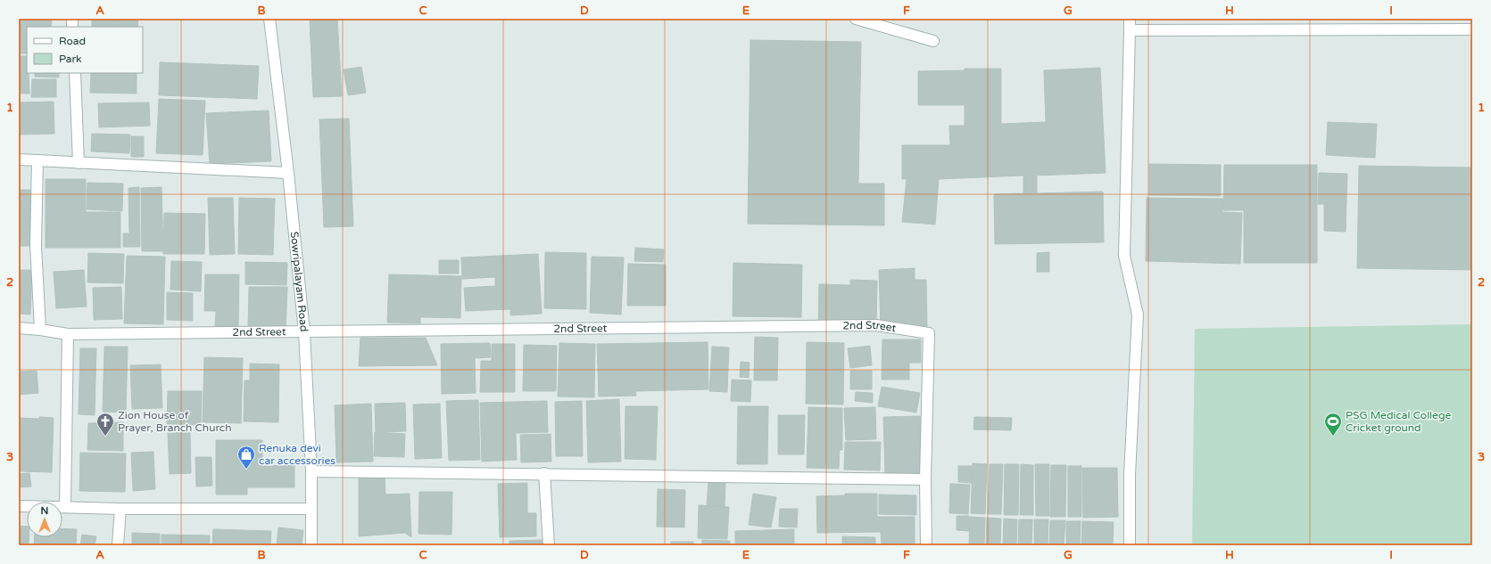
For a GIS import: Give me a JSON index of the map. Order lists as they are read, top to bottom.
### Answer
{
  "streets": {
    "street": ["Sowripalayam Road", "2nd Street"]
  },
  "crossings": [
    ["Sowripalayam Road", "2nd Street"]
  ],
  "places": {
    "church": ["Zion House of Prayer, Branch Church"],
    "sports": ["PSG Medical College Cricket ground"],
    "shop": ["Renuka devi car accessories"]
  },
  "legend": ["Road", "Park"],
  "north": "top",
  "grid": {
    "columns": [
      "A",
      "B",
      "C",
      "D",
      "E",
      "F",
      "G",
      "H",
      "I"
    ],
    "rows": ["1", "2", "3"]
  }
}
